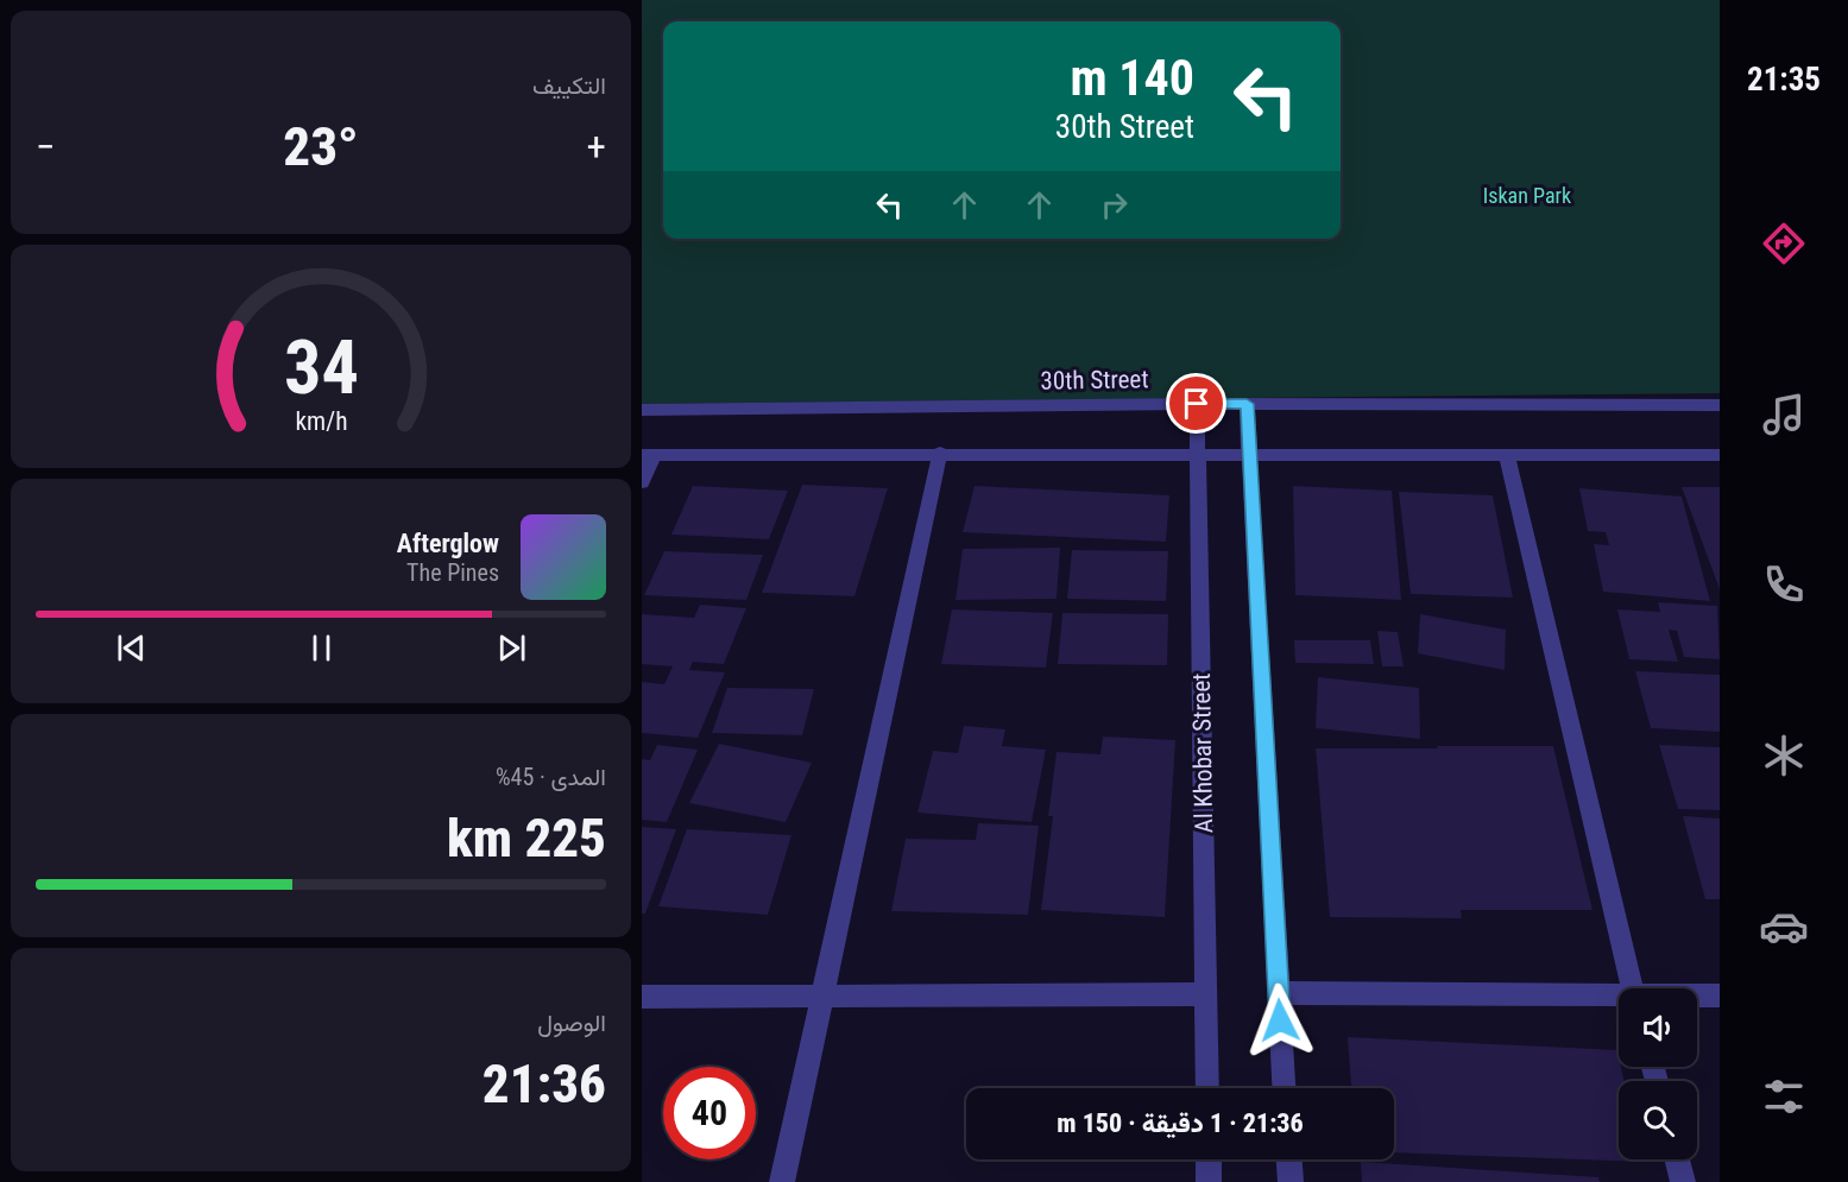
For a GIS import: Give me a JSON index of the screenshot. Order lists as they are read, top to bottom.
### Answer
{
  "streets": {
    "street": ["30th Street", "Al Khobar Street"]
  },
  "crossings": [
    ["30th Street", "Al Khobar Street"]
  ],
  "parks": ["Iskan Park"],
  "page": {
    "tabs": "21:35",
    "tile": [
      "التكييف",
      ["المدى · 45%", "225 km"],
      ["الوصول", "21:36"]
    ],
    "turn": ["140 m", "30th Street"],
    "heat": ["−", "23°", "+"],
    "song": ["Afterglow", "The Pines"],
    "limit": "40",
    "trip": "21:36 · 1 دقيقة · 150 m",
    "gauge": ["34", "km/h"]
  }
}
